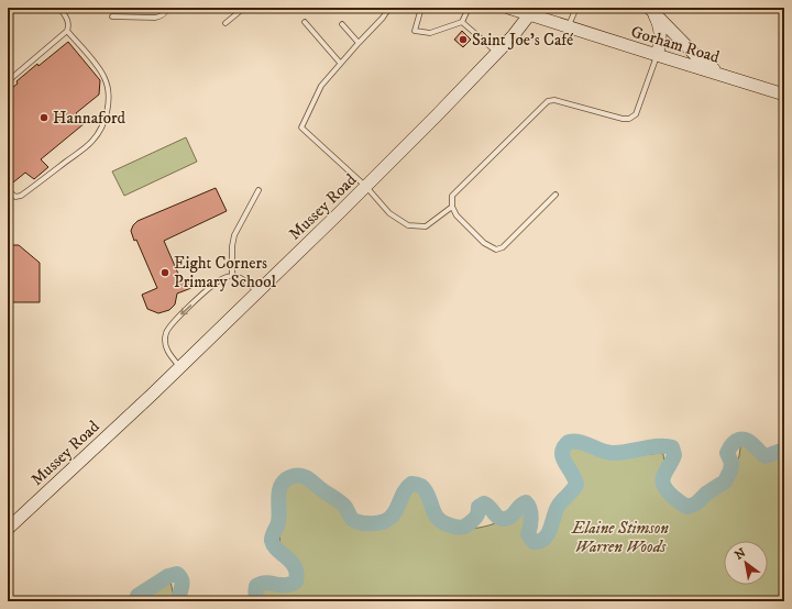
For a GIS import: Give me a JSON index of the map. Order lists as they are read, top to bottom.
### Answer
{
  "streets": {
    "street": ["Gorham Road", "Mussey Road"]
  },
  "crossings": [
    ["Gorham Road", "Mussey Road"]
  ],
  "parks": ["Elaine Stimson Warren Woods"],
  "places": ["Saint Joe's Café", "Hannaford", "Eight Corners Primary School"],
  "north": "top left"
}
